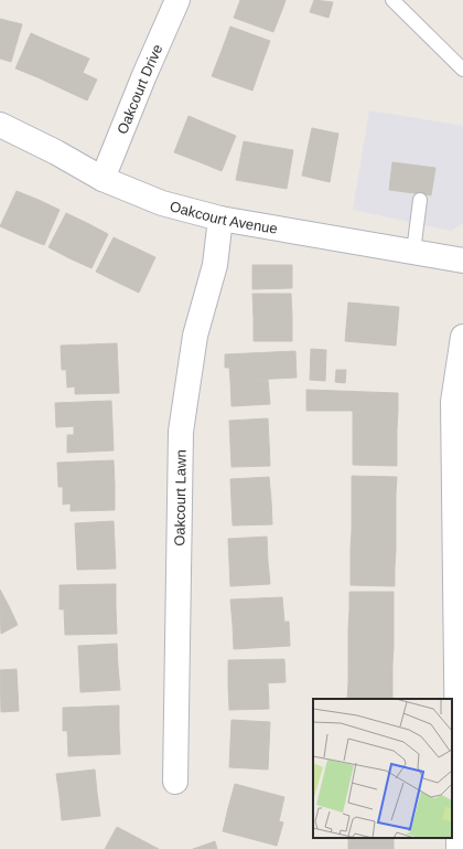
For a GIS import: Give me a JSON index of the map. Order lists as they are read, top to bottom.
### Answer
{
  "streets": {
    "street": ["Oakcourt Drive", "Oakcourt Avenue", "Oakcourt Lawn"]
  },
  "crossings": [
    ["Oakcourt Drive", "Oakcourt Avenue"],
    ["Oakcourt Avenue", "Oakcourt Lawn"]
  ]
}
